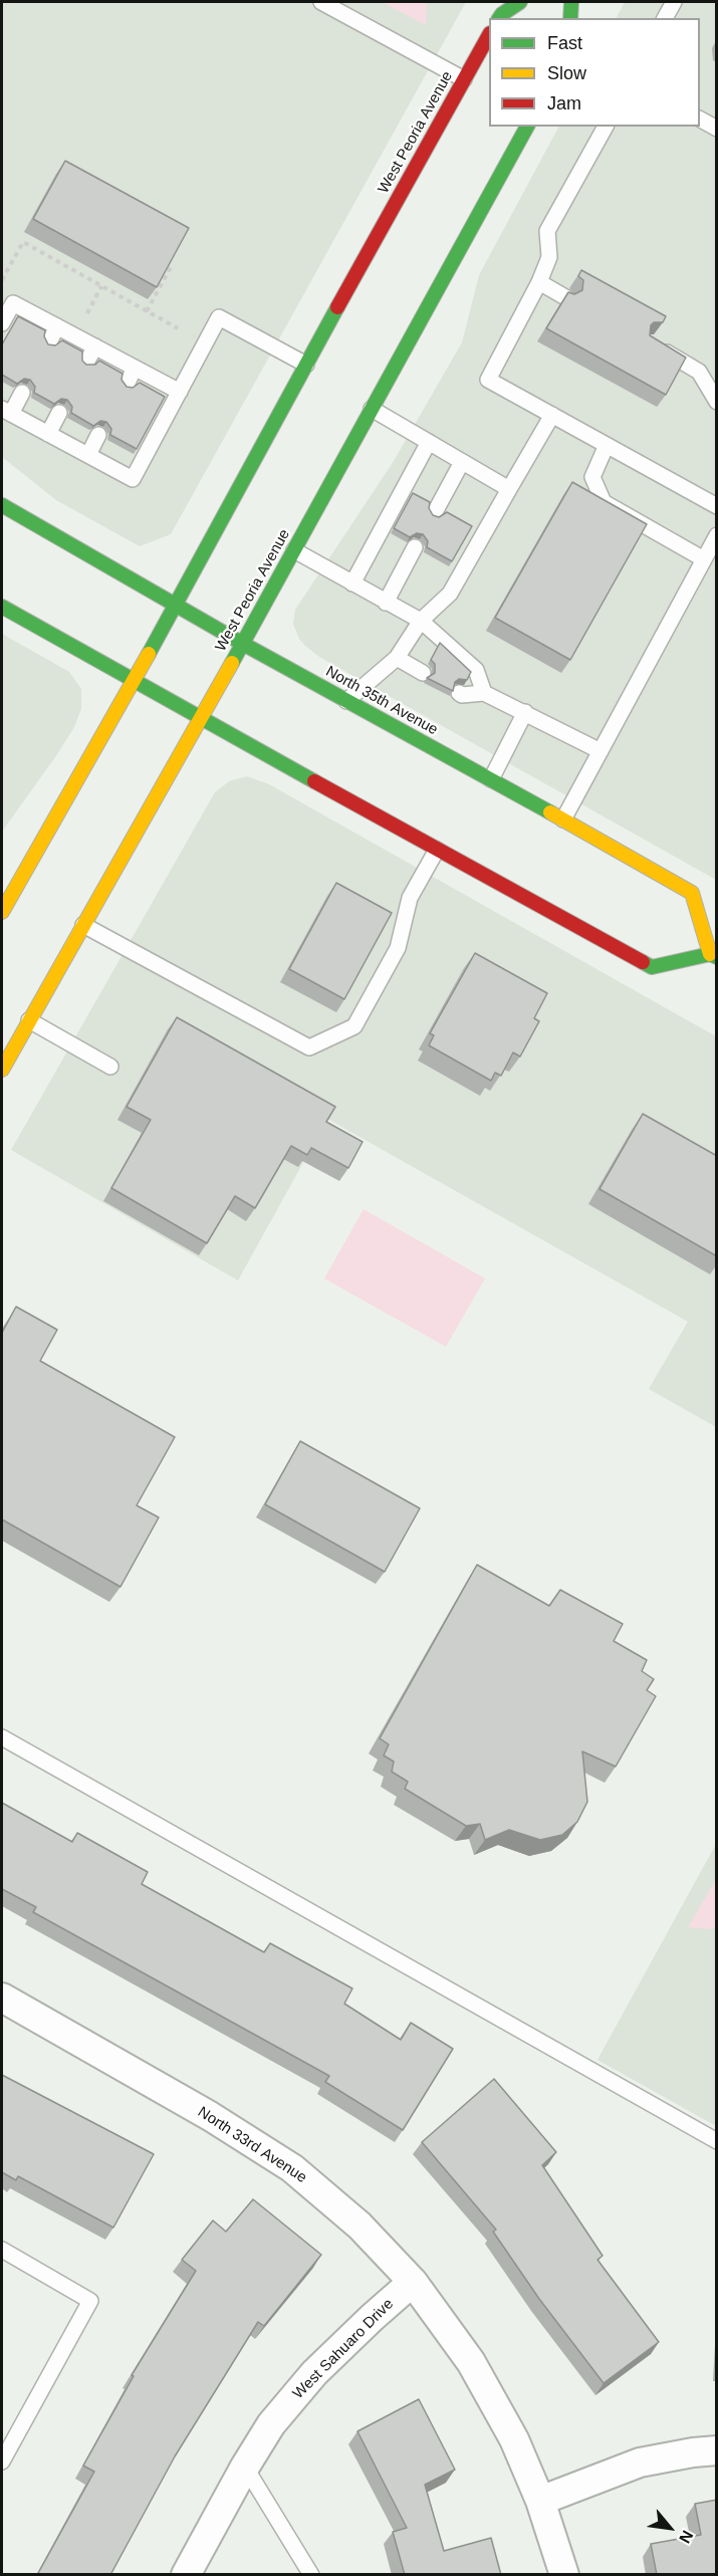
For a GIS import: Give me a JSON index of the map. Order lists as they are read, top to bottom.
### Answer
{
  "streets": {
    "main road": ["West Peoria Avenue", "North 35th Avenue"],
    "street": ["North 33rd Avenue", "West Sahuaro Drive"]
  },
  "crossings": [
    ["West Peoria Avenue", "North 35th Avenue"],
    ["North 33rd Avenue", "West Sahuaro Drive"]
  ],
  "legend": ["Fast", "Slow", "Jam"],
  "north": "bottom right"
}
